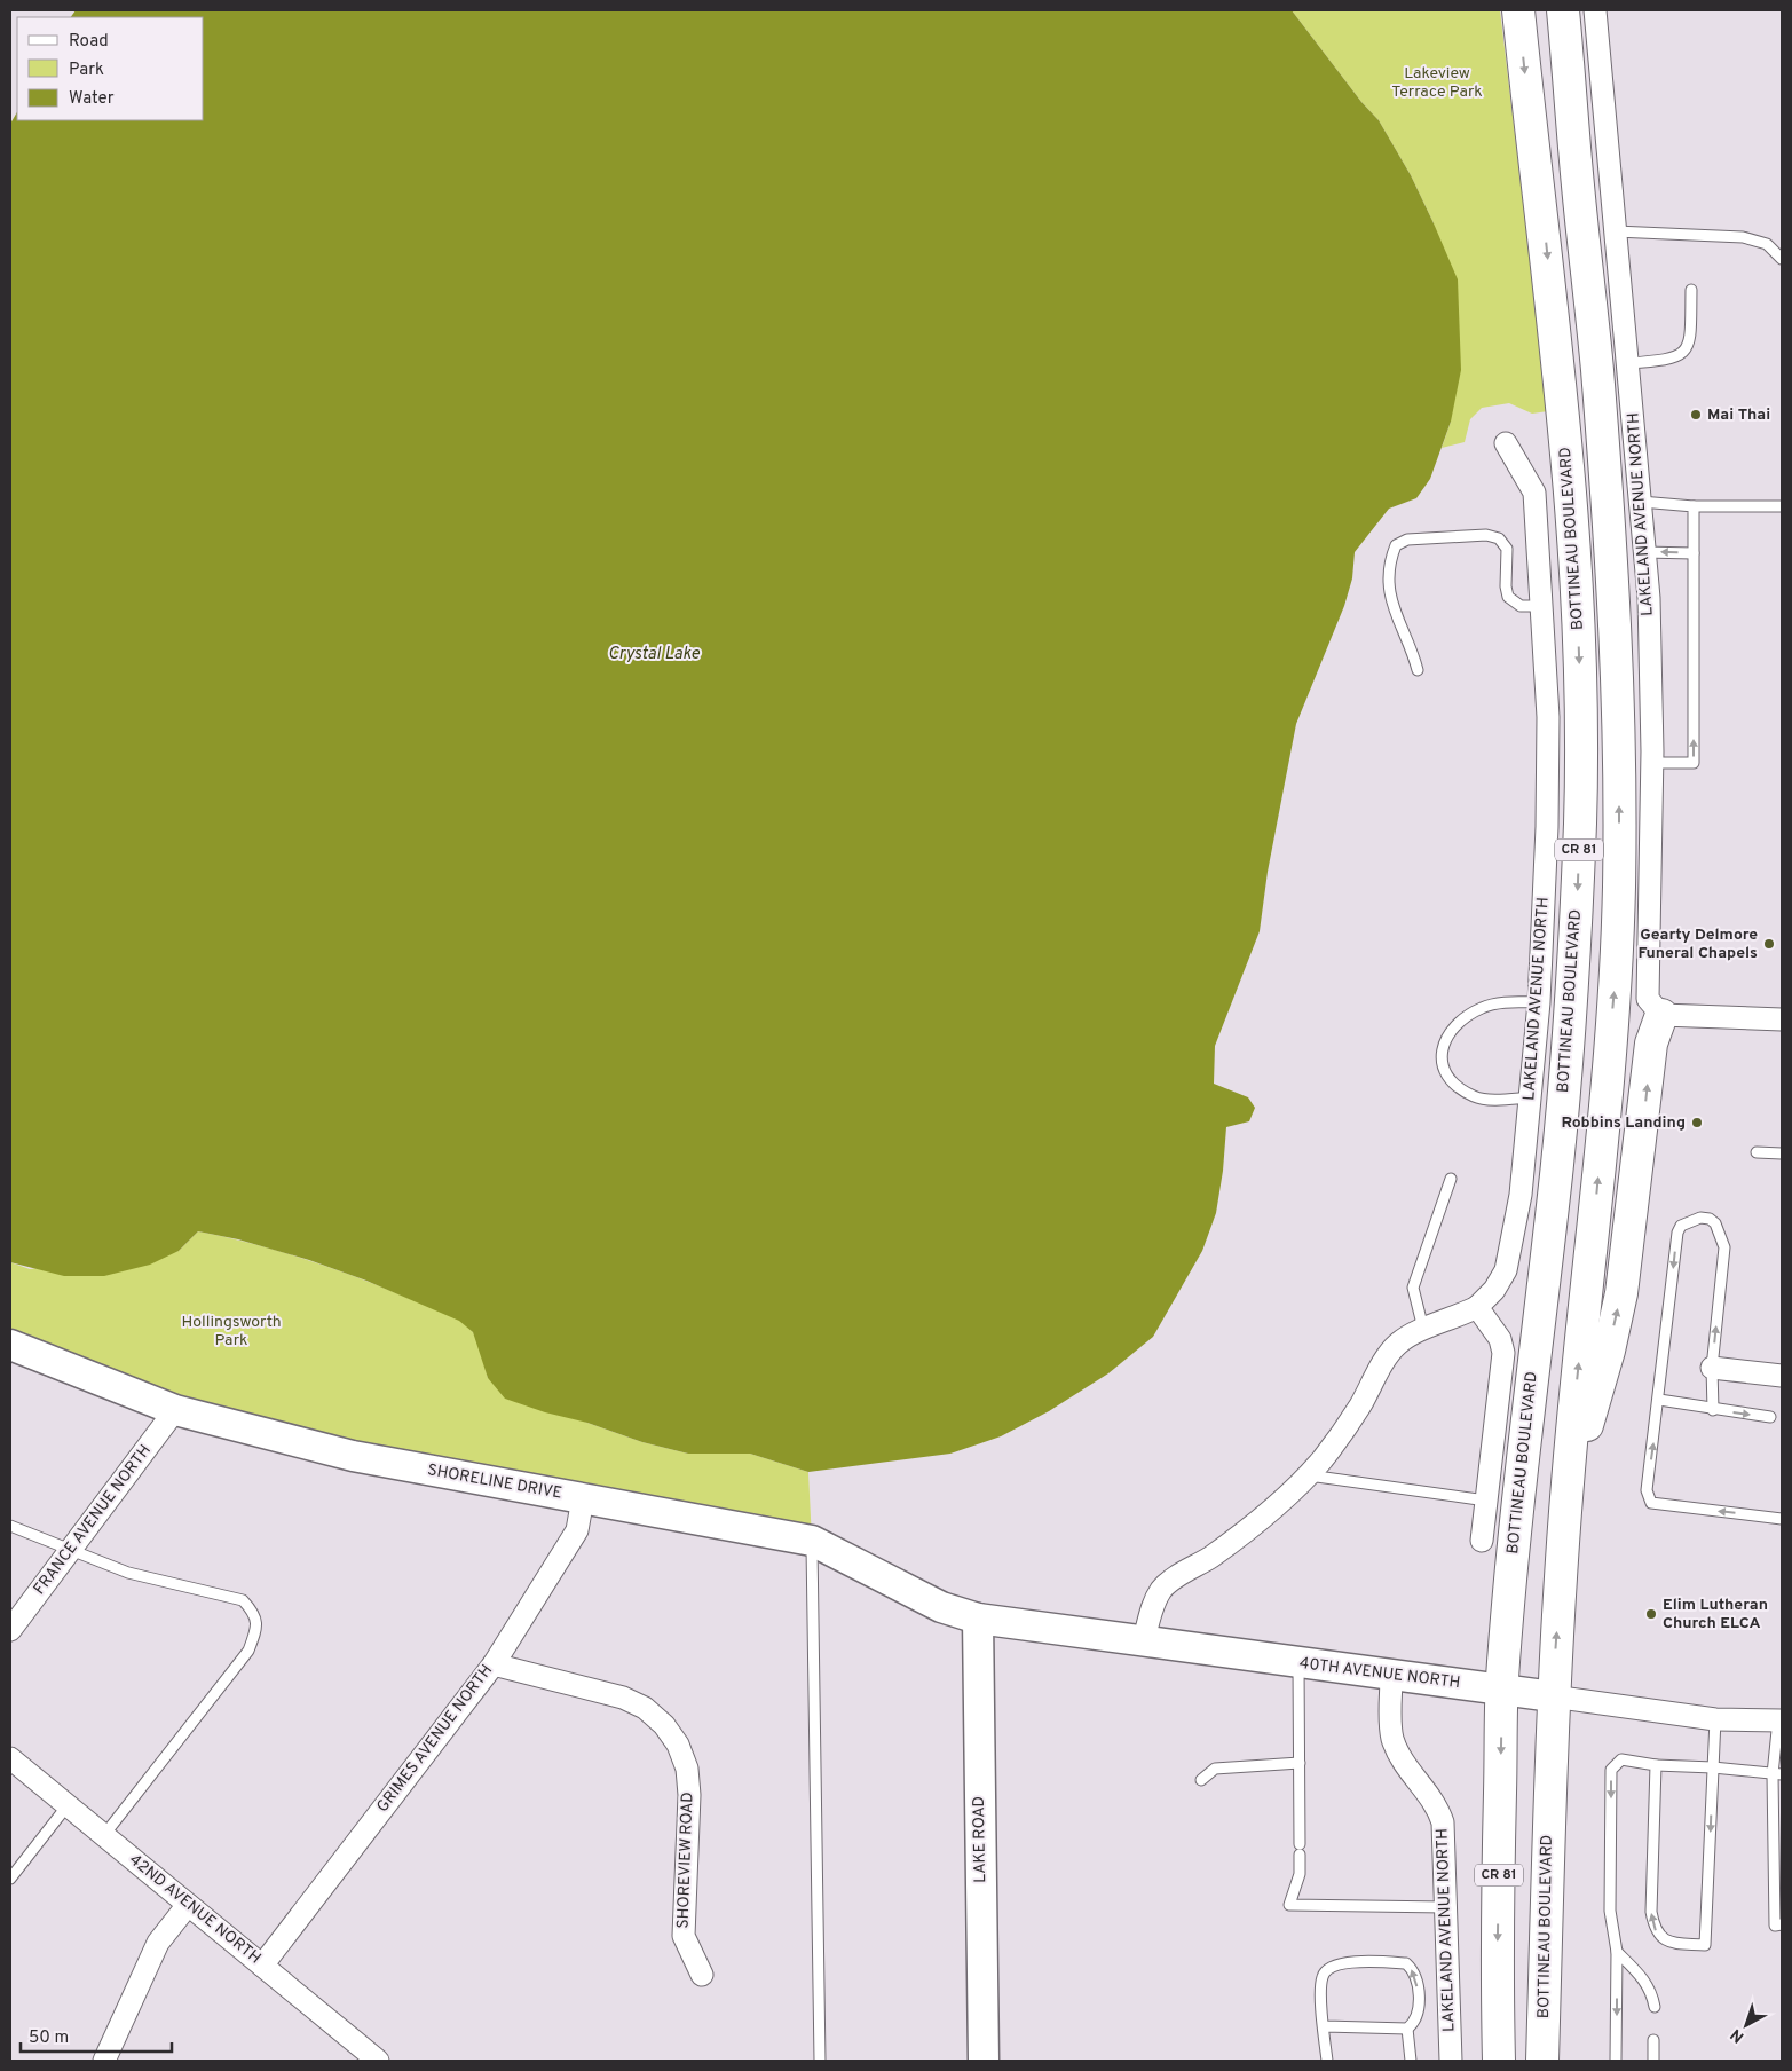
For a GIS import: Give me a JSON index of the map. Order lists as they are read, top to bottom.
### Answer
{
  "streets": {
    "main road": ["BOTTINEAU BOULEVARD", "CR 81"],
    "street": [
      "LAKELAND AVENUE NORTH",
      "SHORELINE DRIVE",
      "FRANCE AVENUE NORTH",
      "40TH AVENUE NORTH",
      "GRIMES AVENUE NORTH",
      "LAKE ROAD",
      "SHOREVIEW ROAD",
      "42ND AVENUE NORTH"
    ]
  },
  "crossings": [
    ["LAKELAND AVENUE NORTH", "40TH AVENUE NORTH"],
    ["BOTTINEAU BOULEVARD", "40TH AVENUE NORTH"],
    ["SHORELINE DRIVE", "FRANCE AVENUE NORTH"],
    ["SHORELINE DRIVE", "40TH AVENUE NORTH"],
    ["SHORELINE DRIVE", "GRIMES AVENUE NORTH"],
    ["SHORELINE DRIVE", "LAKE ROAD"],
    ["40TH AVENUE NORTH", "LAKE ROAD"],
    ["GRIMES AVENUE NORTH", "SHOREVIEW ROAD"],
    ["GRIMES AVENUE NORTH", "42ND AVENUE NORTH"]
  ],
  "water": ["Crystal Lake"],
  "parks": ["Lakeview Terrace Park", "Hollingsworth Park"],
  "places": [
    "Mai Thai",
    "Gearty Delmore Funeral Chapels",
    "Robbins Landing",
    "Elim Lutheran Church ELCA"
  ],
  "legend": ["Road", "Park", "Water"],
  "scale_bar": "50 m",
  "north": "bottom left"
}
